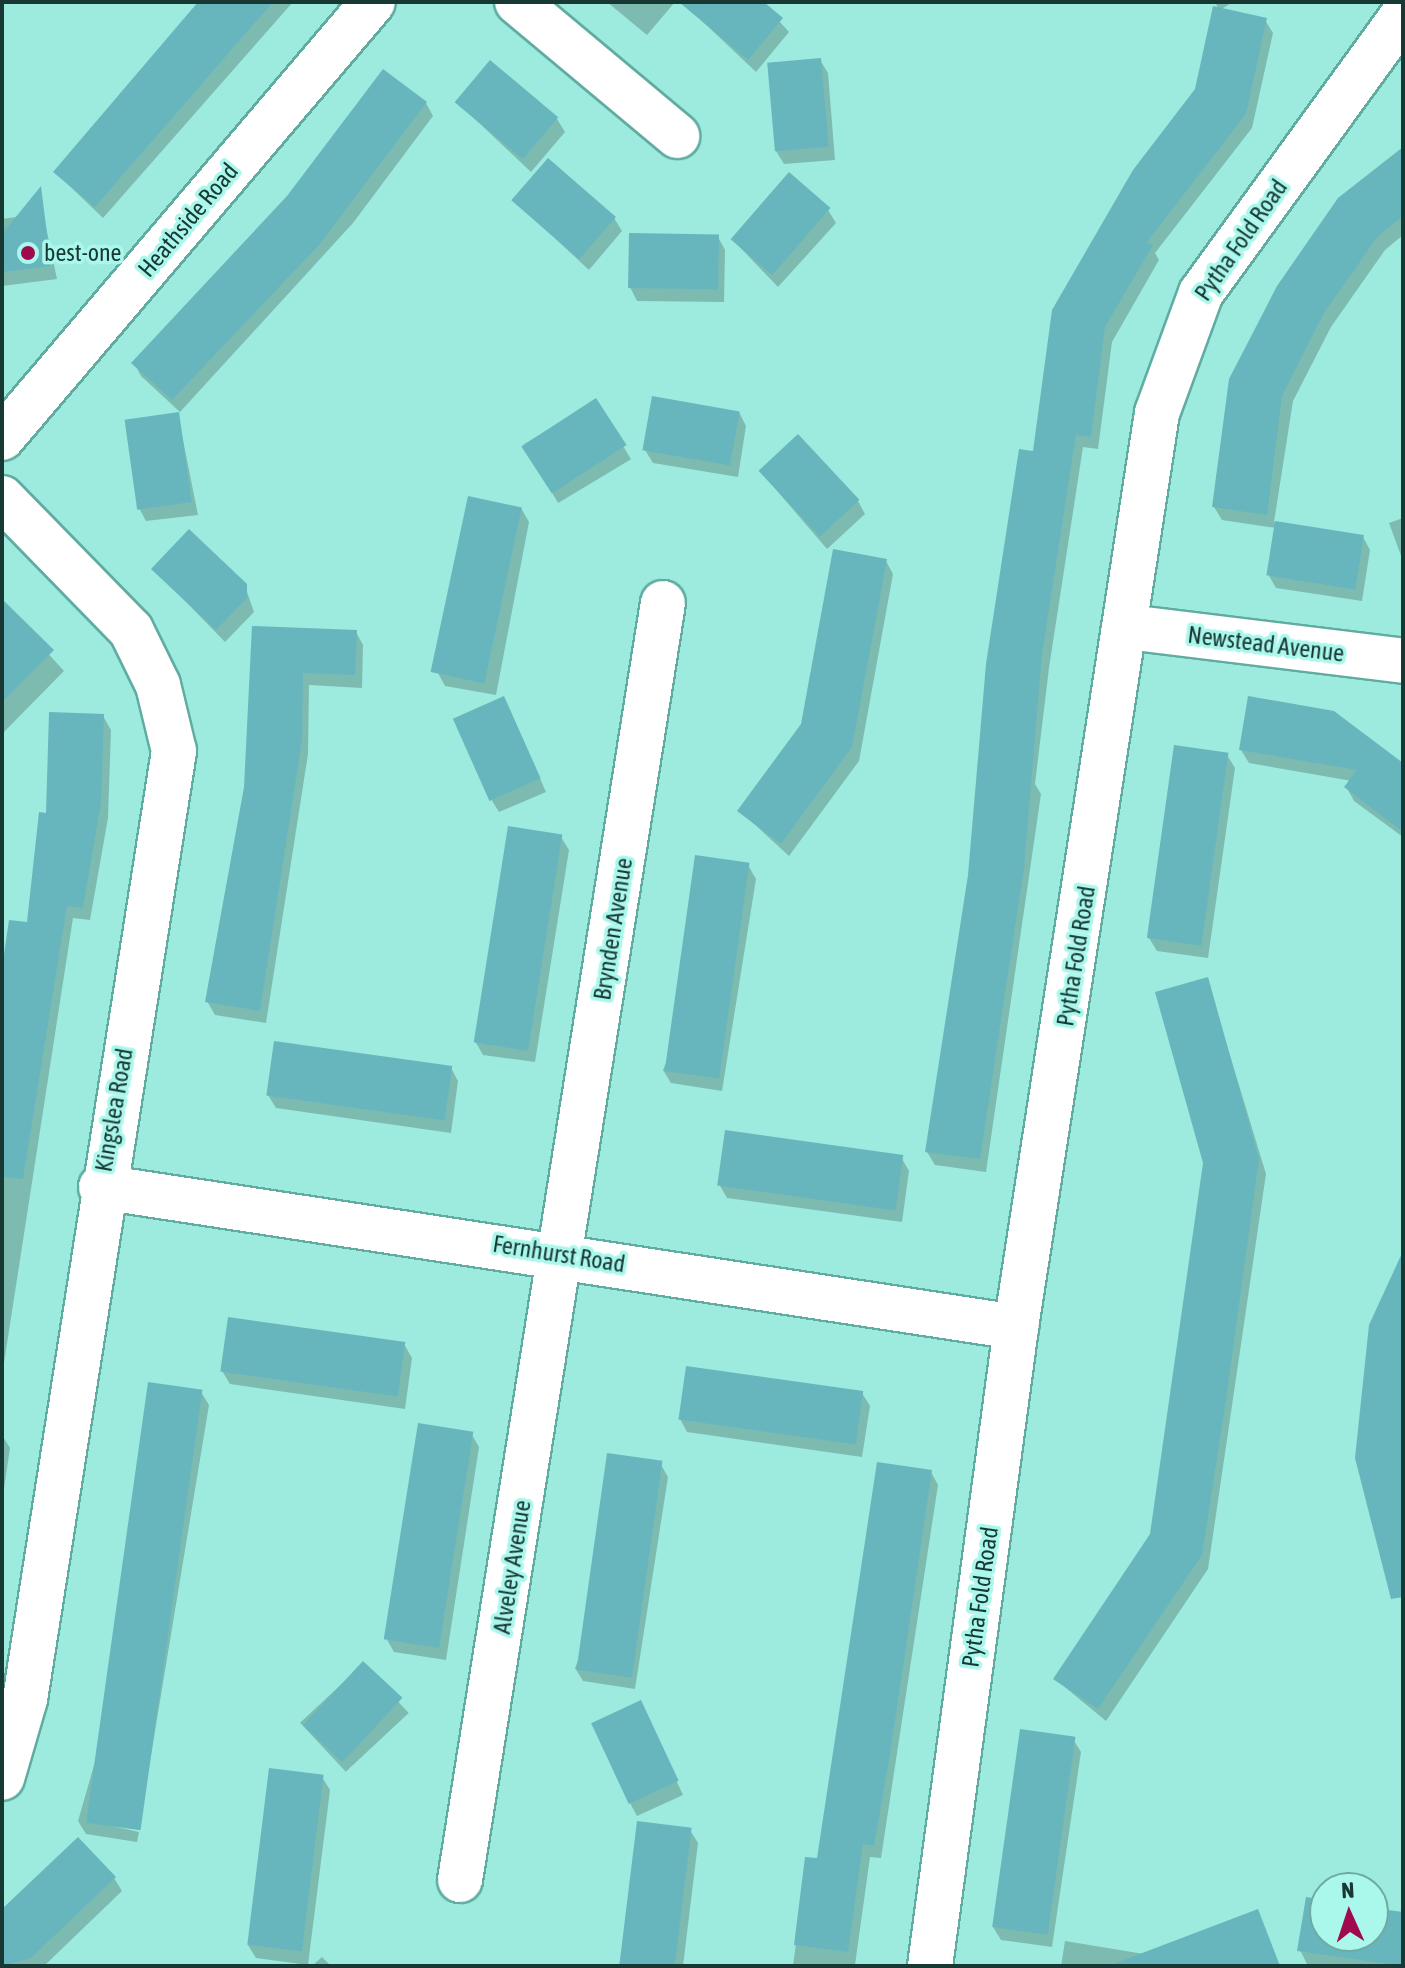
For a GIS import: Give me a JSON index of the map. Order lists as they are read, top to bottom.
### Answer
{
  "streets": {
    "street": [
      "Heathside Road",
      "Pytha Fold Road",
      "Newstead Avenue",
      "Brynden Avenue",
      "Kingslea Road",
      "Fernhurst Road",
      "Alveley Avenue"
    ]
  },
  "crossings": [
    ["Pytha Fold Road", "Newstead Avenue"],
    ["Pytha Fold Road", "Fernhurst Road"],
    ["Brynden Avenue", "Fernhurst Road"],
    ["Brynden Avenue", "Alveley Avenue"],
    ["Kingslea Road", "Fernhurst Road"],
    ["Fernhurst Road", "Alveley Avenue"]
  ],
  "places": ["best-one"],
  "north": "top"
}
